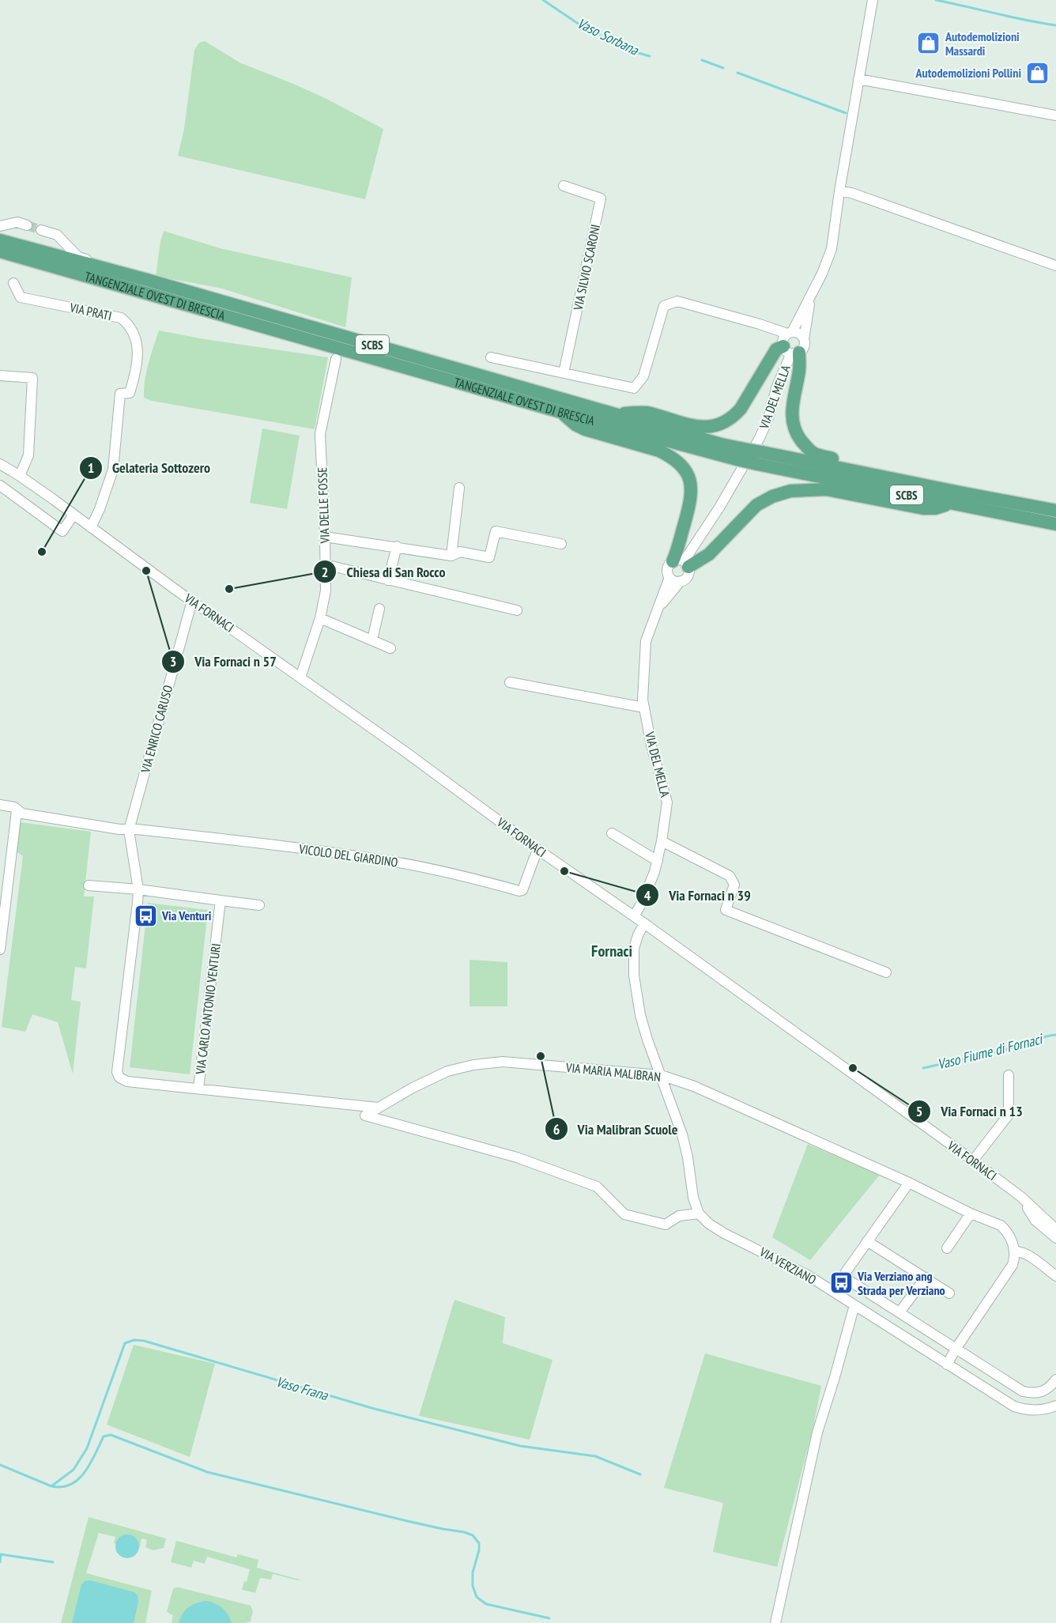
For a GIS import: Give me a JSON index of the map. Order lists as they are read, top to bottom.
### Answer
{
  "streets": {
    "main road": ["TANGENZIALE OVEST DI BRESCIA", "SCBS"],
    "street": [
      "VIA SILVIO SCARONI",
      "VIA PRATI",
      "VIA DEL MELLA",
      "VIA DELLE FOSSE",
      "VIA FORNACI",
      "VIA ENRICO CARUSO",
      "VICOLO DEL GIARDINO",
      "VIA CARLO ANTONIO VENTURI",
      "VIA MARIA MALIBRAN",
      "VIA VERZIANO"
    ]
  },
  "crossings": [
    ["VIA PRATI", "VIA FORNACI"],
    ["VIA DEL MELLA", "VIA FORNACI"],
    ["VIA DELLE FOSSE", "VIA FORNACI"],
    ["VIA FORNACI", "VIA ENRICO CARUSO"],
    ["VIA FORNACI", "VICOLO DEL GIARDINO"],
    ["VIA ENRICO CARUSO", "VICOLO DEL GIARDINO"],
    ["VIA ENRICO CARUSO", "VIA CARLO ANTONIO VENTURI"],
    ["VICOLO DEL GIARDINO", "VIA CARLO ANTONIO VENTURI"],
    ["VIA CARLO ANTONIO VENTURI", "VIA MARIA MALIBRAN"],
    ["VIA MARIA MALIBRAN", "VIA VERZIANO"]
  ],
  "districts": ["Fornaci"],
  "water": ["Vaso Sorbana", "Vaso Fiume di Fornaci", "Vaso Frana"],
  "places": {
    "shop": ["Autodemolizioni Massardi", "Autodemolizioni Pollini"],
    "other": [
      "Gelateria Sottozero",
      "Via Fornaci n 57",
      "Chiesa di San Rocco",
      "Via Fornaci n 39",
      "Via Malibran Scuole",
      "Via Fornaci n 13"
    ],
    "bus stop": ["Via Venturi", "Via Verziano ang Strada per Verziano"]
  }
}
